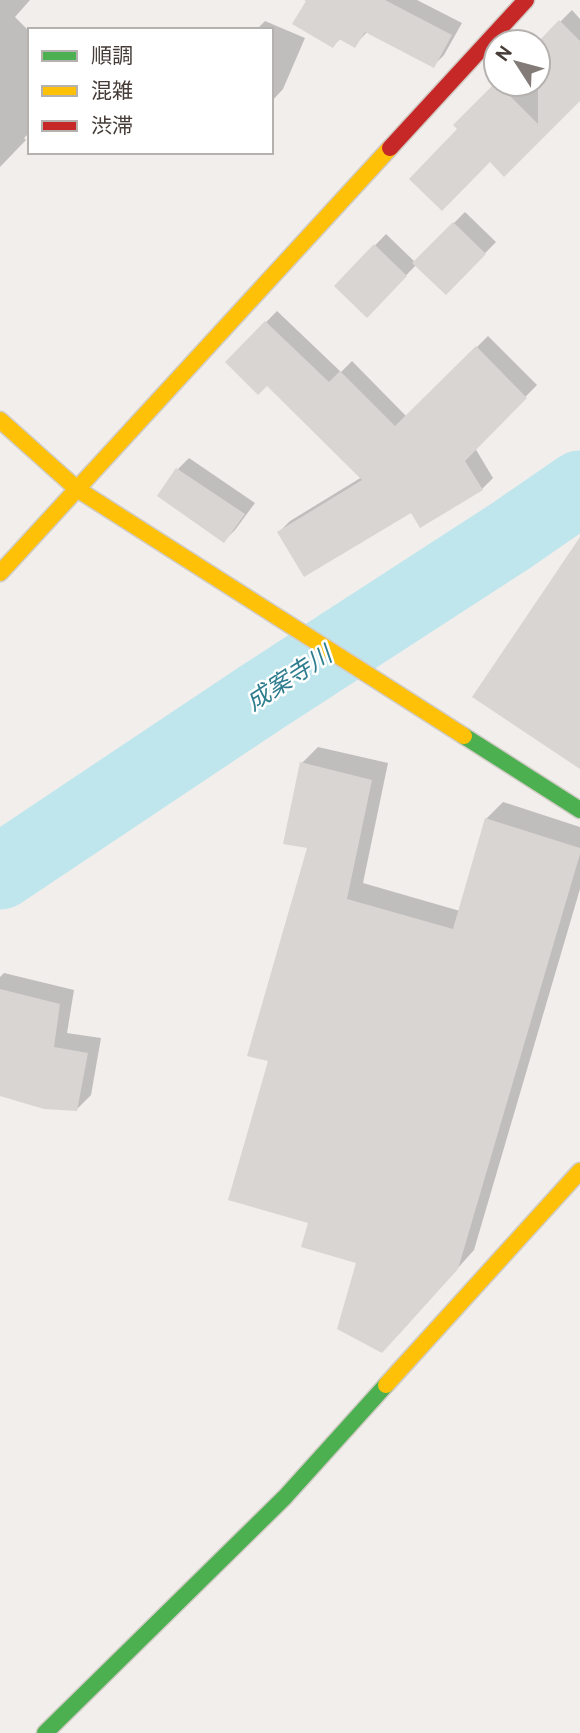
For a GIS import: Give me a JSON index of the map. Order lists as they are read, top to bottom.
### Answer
{
  "water": ["成案寺川"],
  "legend": ["順調", "混雑", "渋滞"],
  "north": "top left"
}
